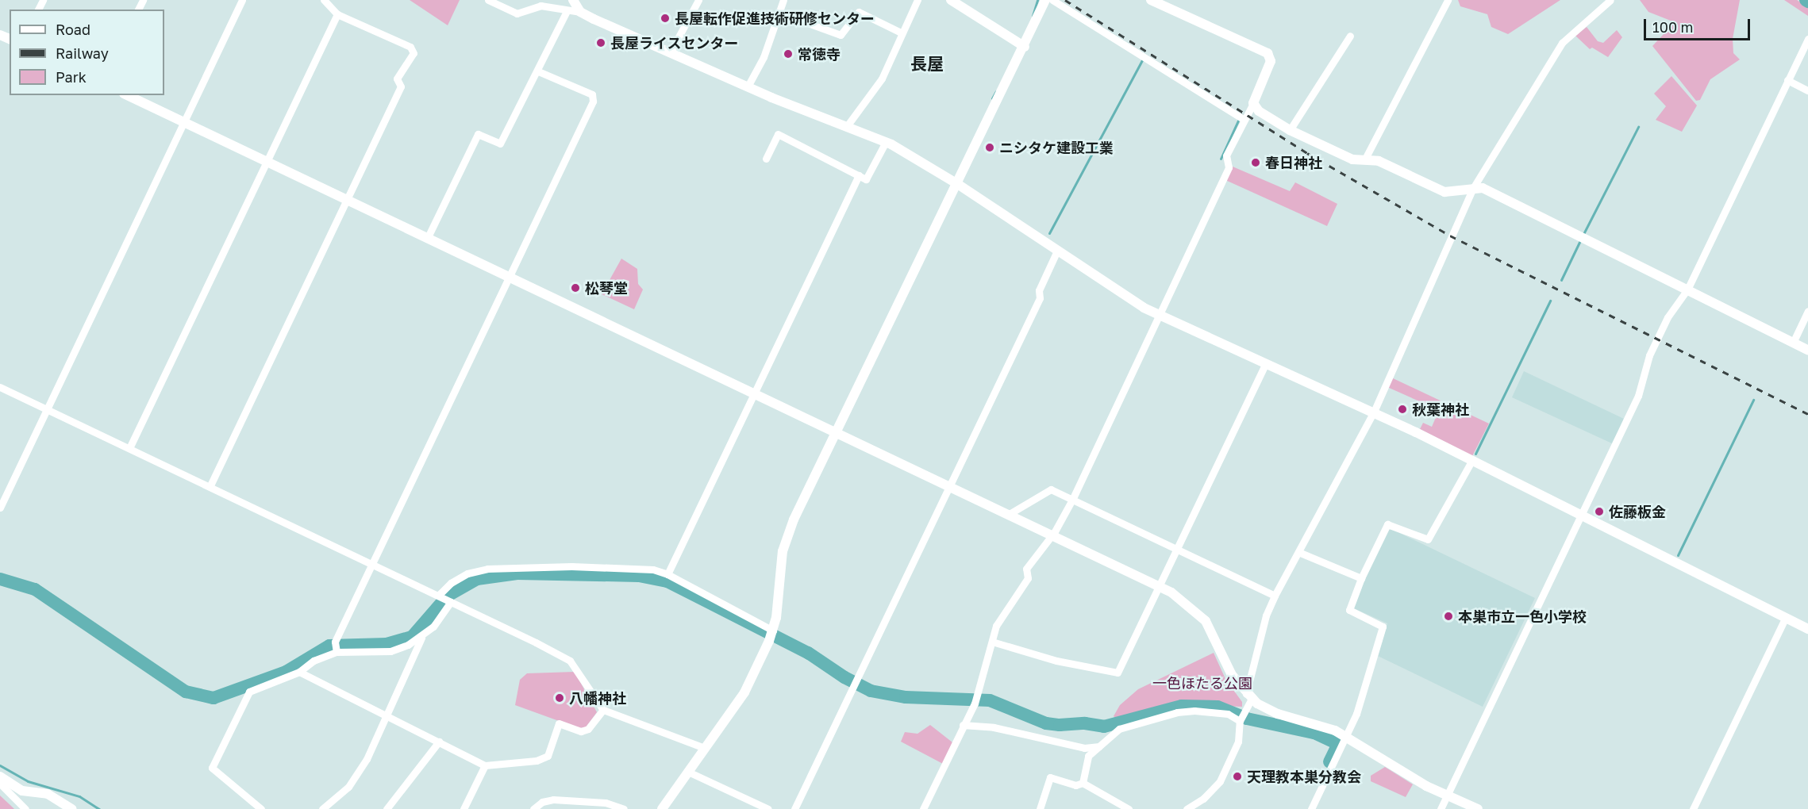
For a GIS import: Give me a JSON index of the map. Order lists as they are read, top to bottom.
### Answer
{
  "districts": ["長屋"],
  "parks": ["一色ほたる公園"],
  "places": [
    "長屋転作促進技術研修センター",
    "長屋ライスセンター",
    "常徳寺",
    "ニシタケ建設工業",
    "春日神社",
    "松琴堂",
    "秋葉神社",
    "佐藤板金",
    "本巣市立一色小学校",
    "八幡神社",
    "天理教本巣分教会"
  ],
  "legend": ["Road", "Railway", "Park"],
  "scale_bar": "100 m"
}
